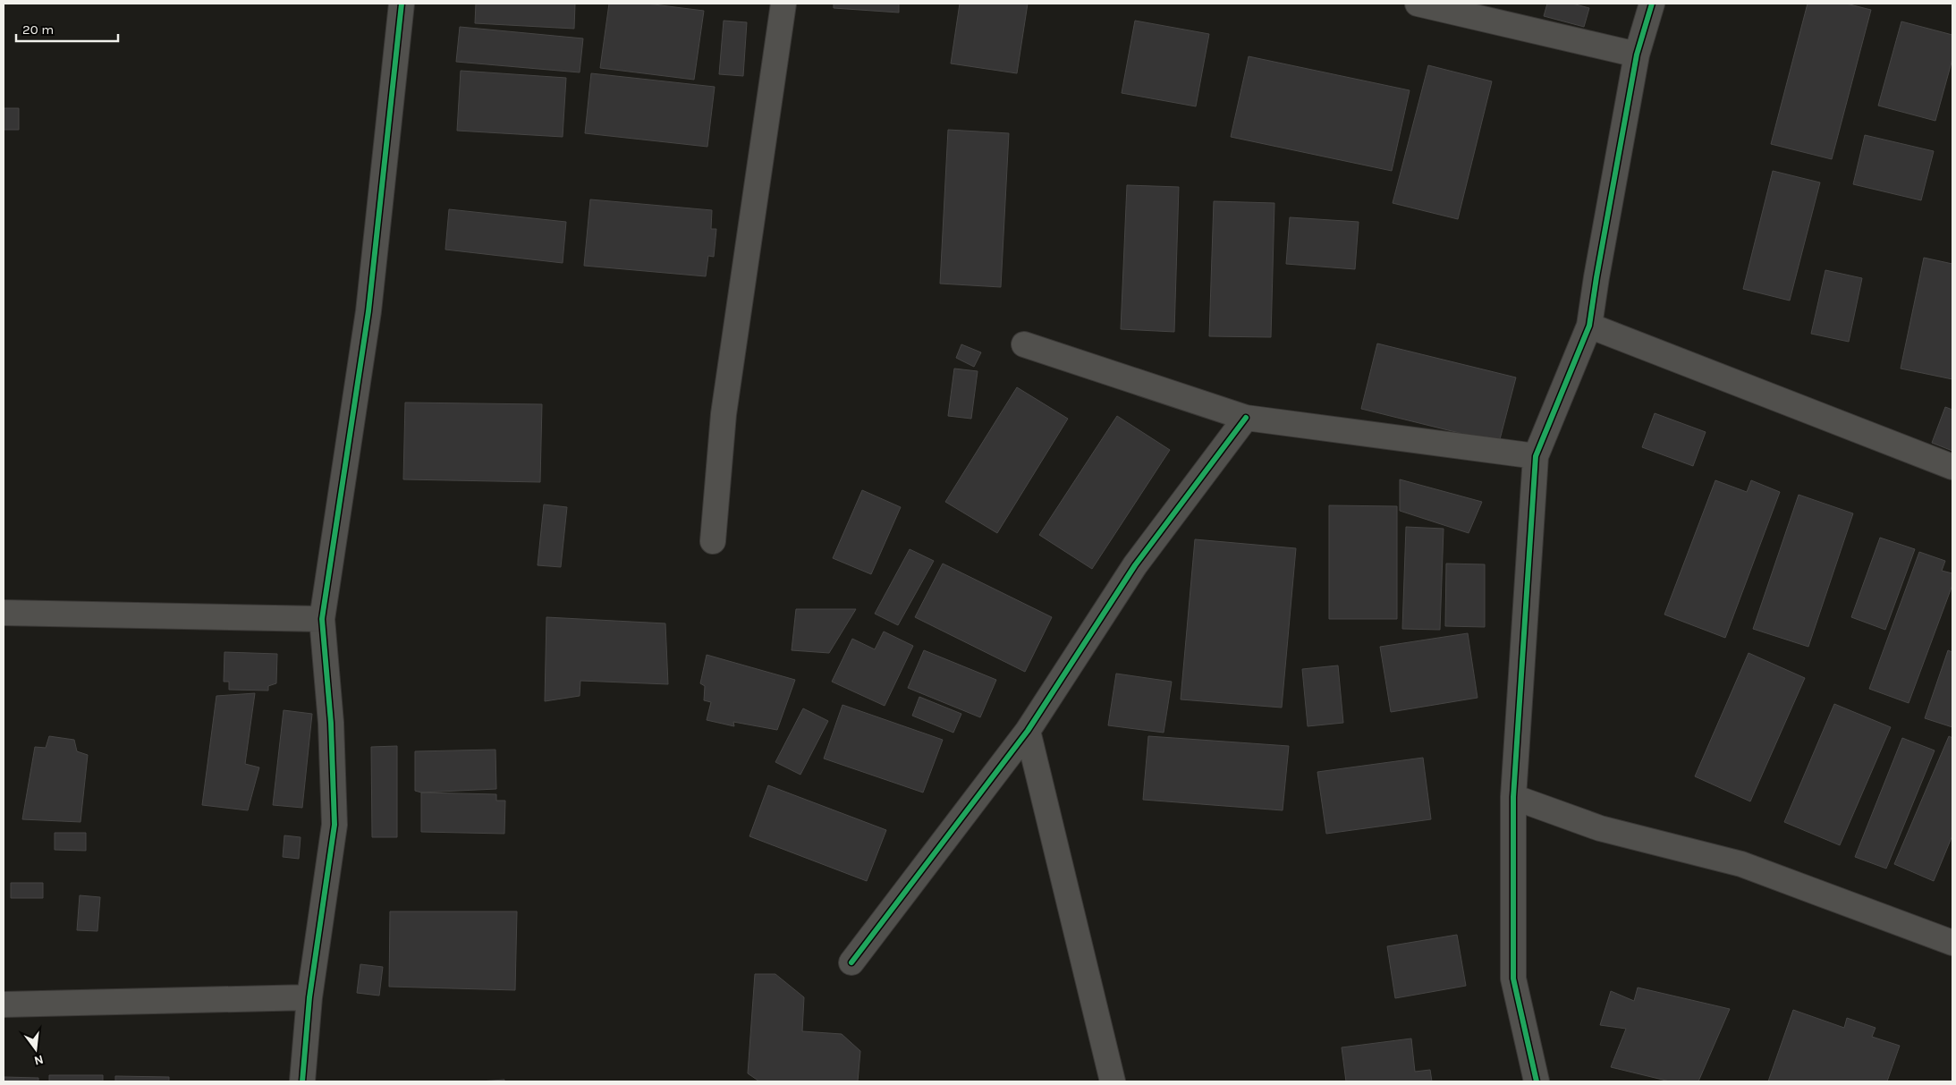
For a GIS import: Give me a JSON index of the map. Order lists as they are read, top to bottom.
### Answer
{
  "scale_bar": "20 m",
  "north": "bottom"
}
